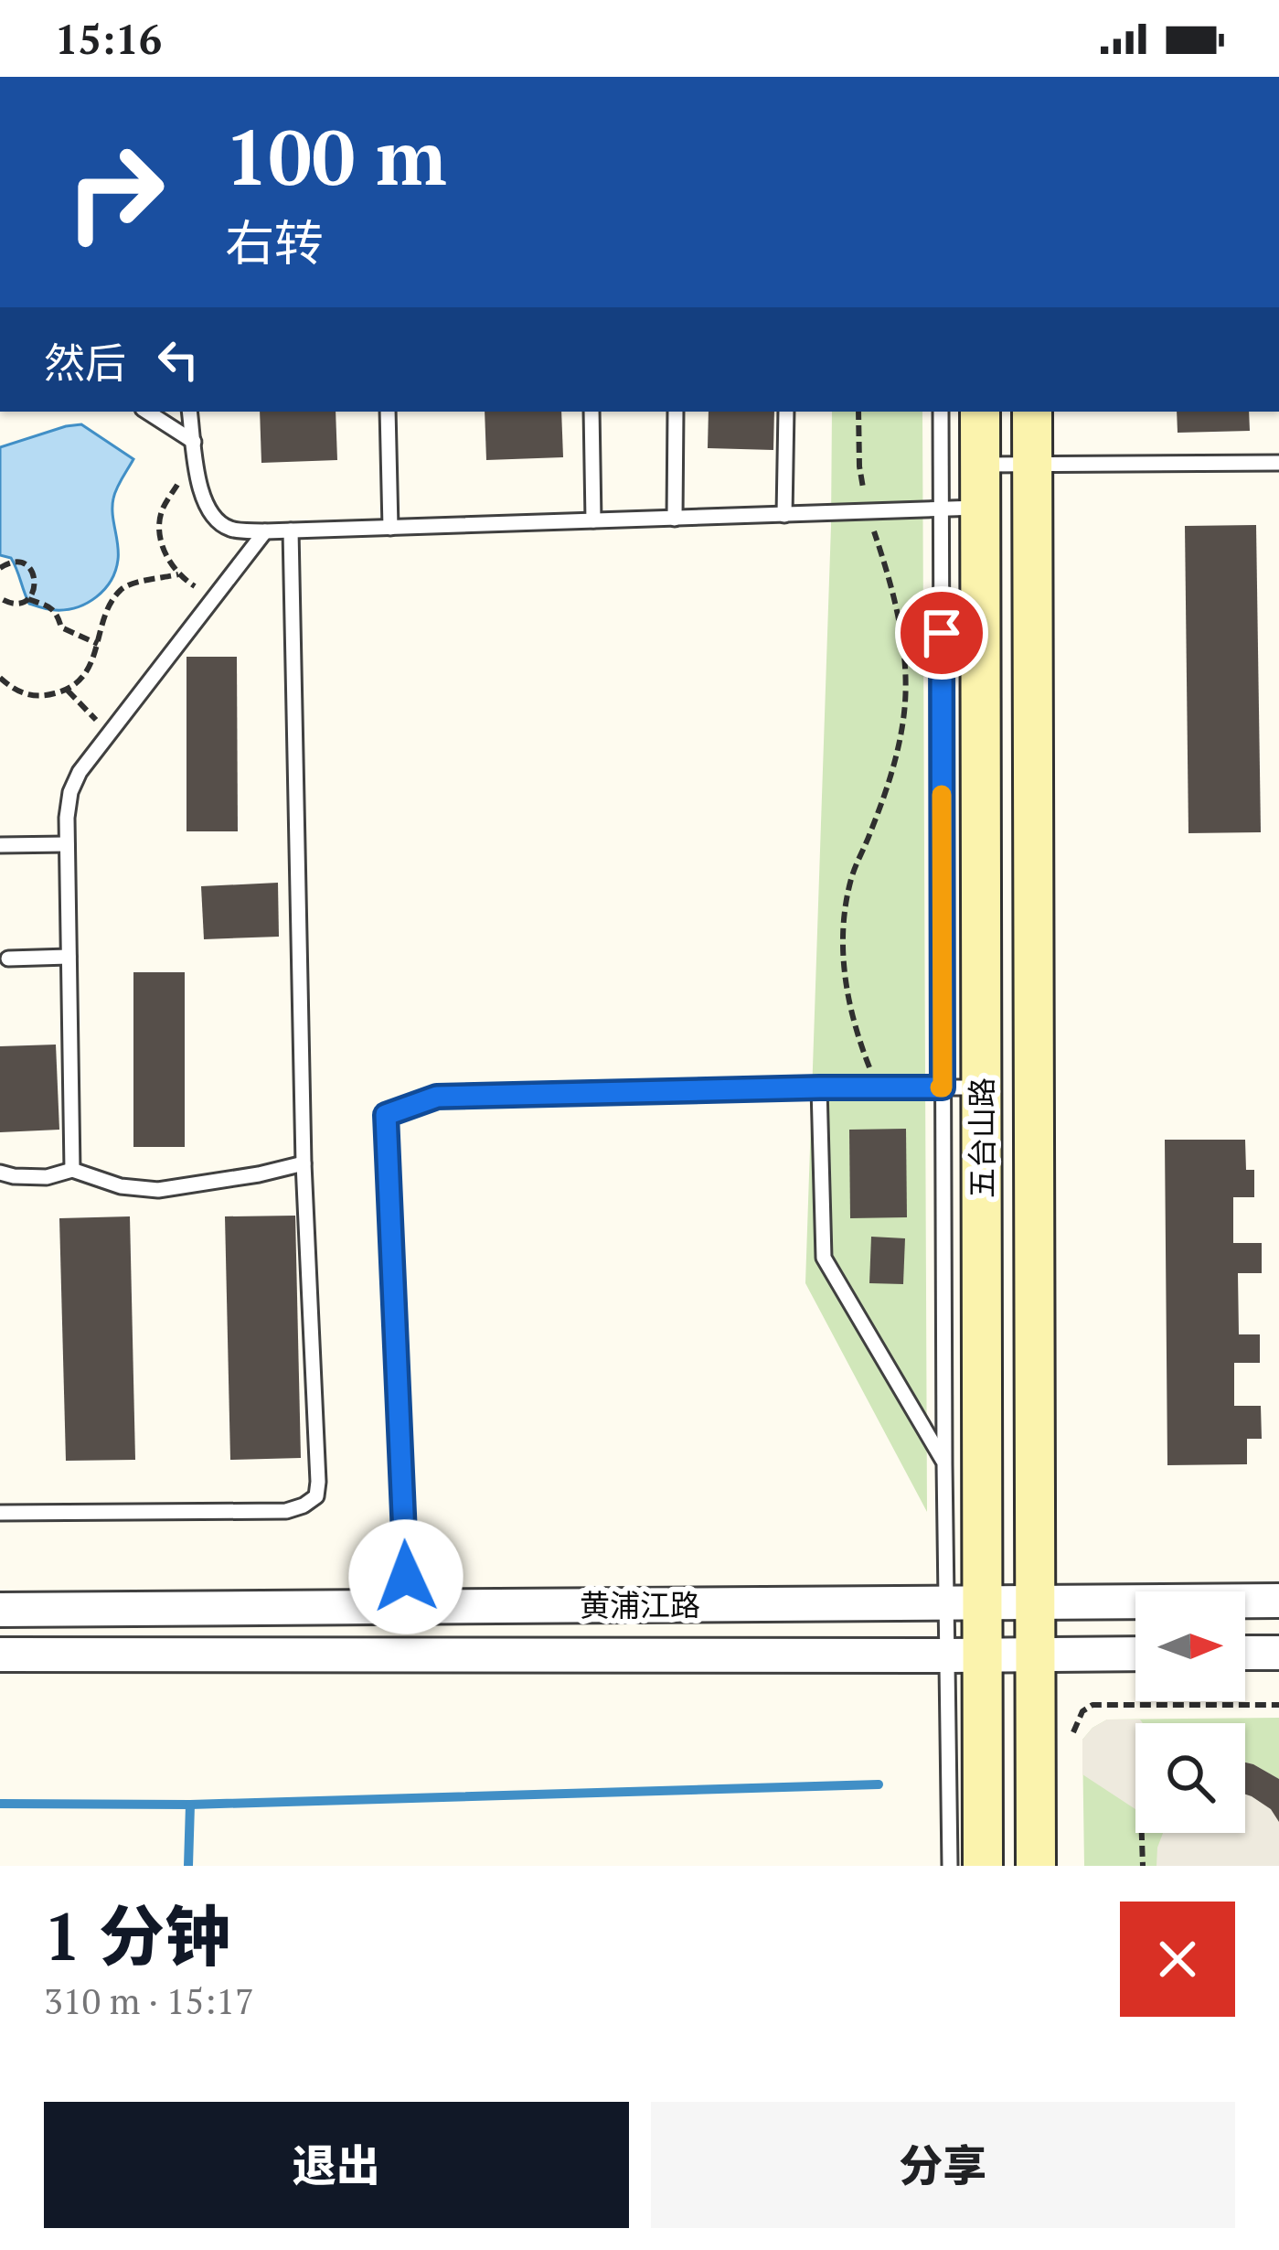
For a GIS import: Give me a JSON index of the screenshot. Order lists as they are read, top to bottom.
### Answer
{
  "streets": {
    "main road": ["五台山路"],
    "street": ["黄浦江路"]
  },
  "crossings": [
    ["五台山路", "黄浦江路"]
  ],
  "north": "right",
  "page": {
    "status": "15:16",
    "turn": ["100 m", "右转"],
    "then": "然后",
    "heading": ["1 分钟", "310 m · 15:17"],
    "buttons": ["退出", "分享"]
  }
}
